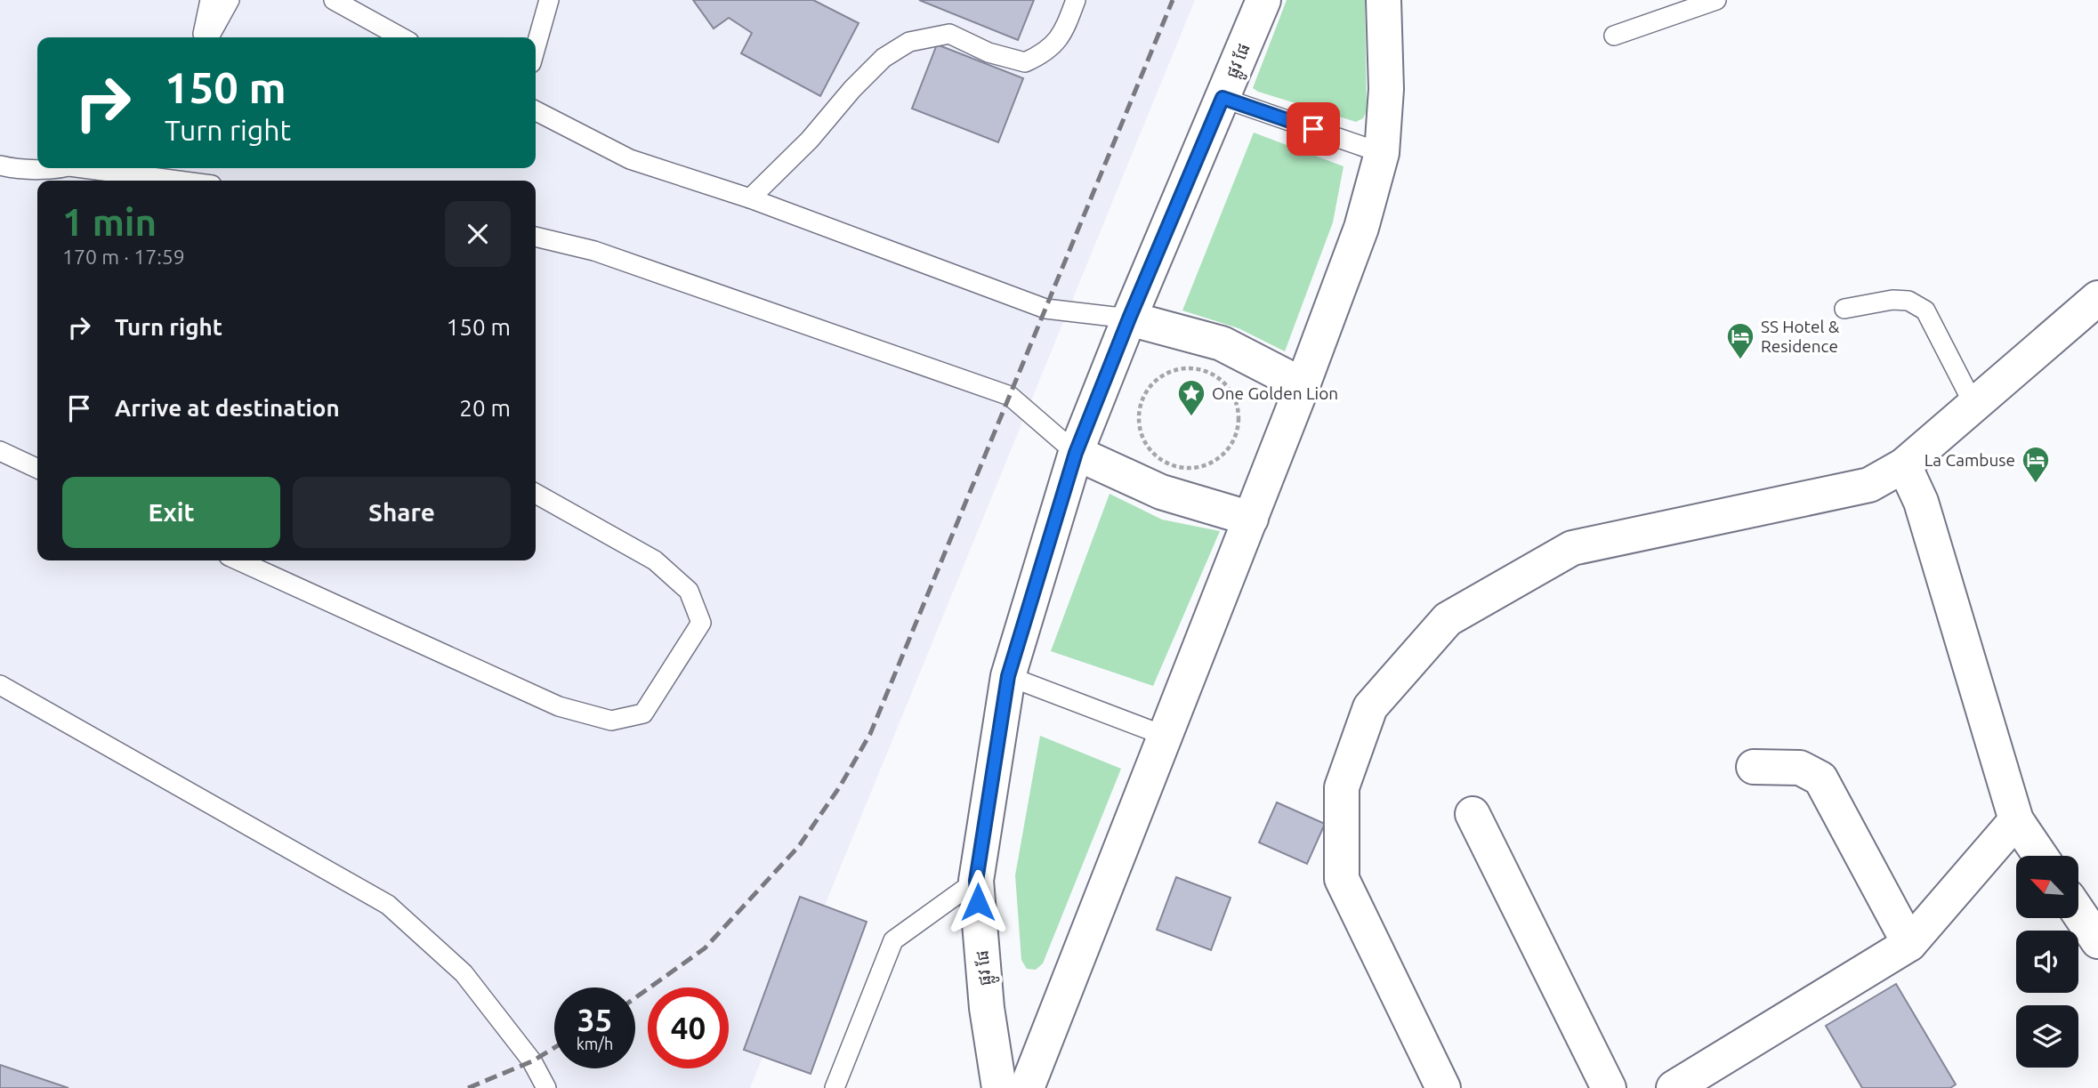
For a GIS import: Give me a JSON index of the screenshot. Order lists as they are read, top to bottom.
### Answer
{
  "streets": {
    "street": ["ផ្លូវ ផែ"]
  },
  "places": {
    "hotel": ["SS Hotel & Residence", "La Cambuse"],
    "place": ["One Golden Lion"]
  },
  "north": "top left",
  "page": {
    "turn": ["150 m", "Turn right"],
    "heading": ["1 min", "170 m · 17:59"],
    "list": [
      {
        "name": "Turn right",
        "value": "150 m"
      },
      {
        "name": "Arrive at destination",
        "value": "20 m"
      }
    ],
    "buttons": ["Exit", "Share"],
    "speed": "35 km/h",
    "limit": "40"
  }
}
